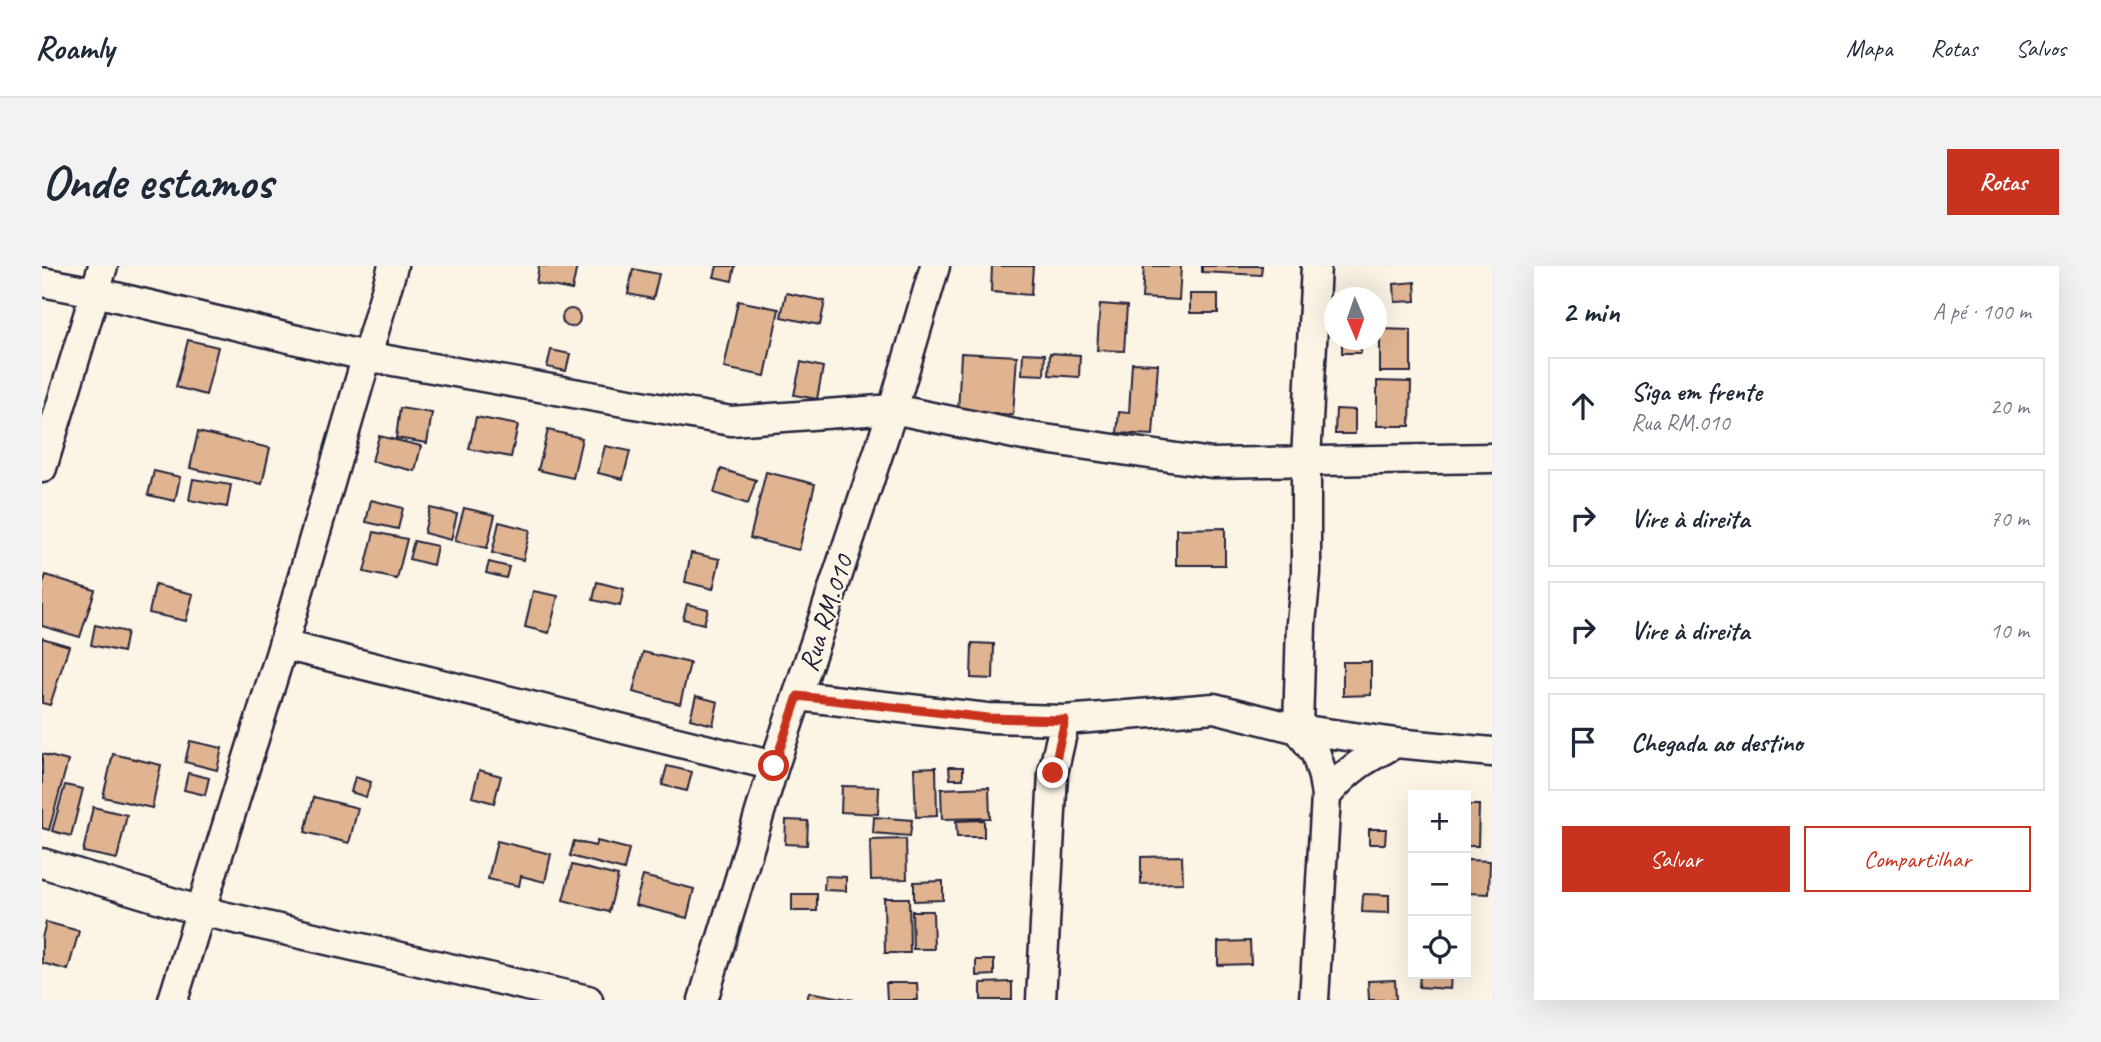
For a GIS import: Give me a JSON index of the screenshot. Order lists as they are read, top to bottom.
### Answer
{
  "streets": {
    "street": ["Rua RM.010"]
  },
  "north": "bottom",
  "page": {
    "header": "Roamly",
    "nav": ["Mapa", "Rotas", "Salvos"],
    "buttons": [
      "Rotas",
      ["Salvar", "Compartilhar"]
    ],
    "title": "Onde estamos",
    "heading": ["2 min", "A pé · 100 m"],
    "list": [
      ["Siga em frente", "Rua RM.010", "20 m"],
      ["Vire à direita", "70 m"],
      ["Vire à direita", "10 m"],
      "Chegada ao destino"
    ],
    "map_buttons": ["+", "−"]
  }
}
